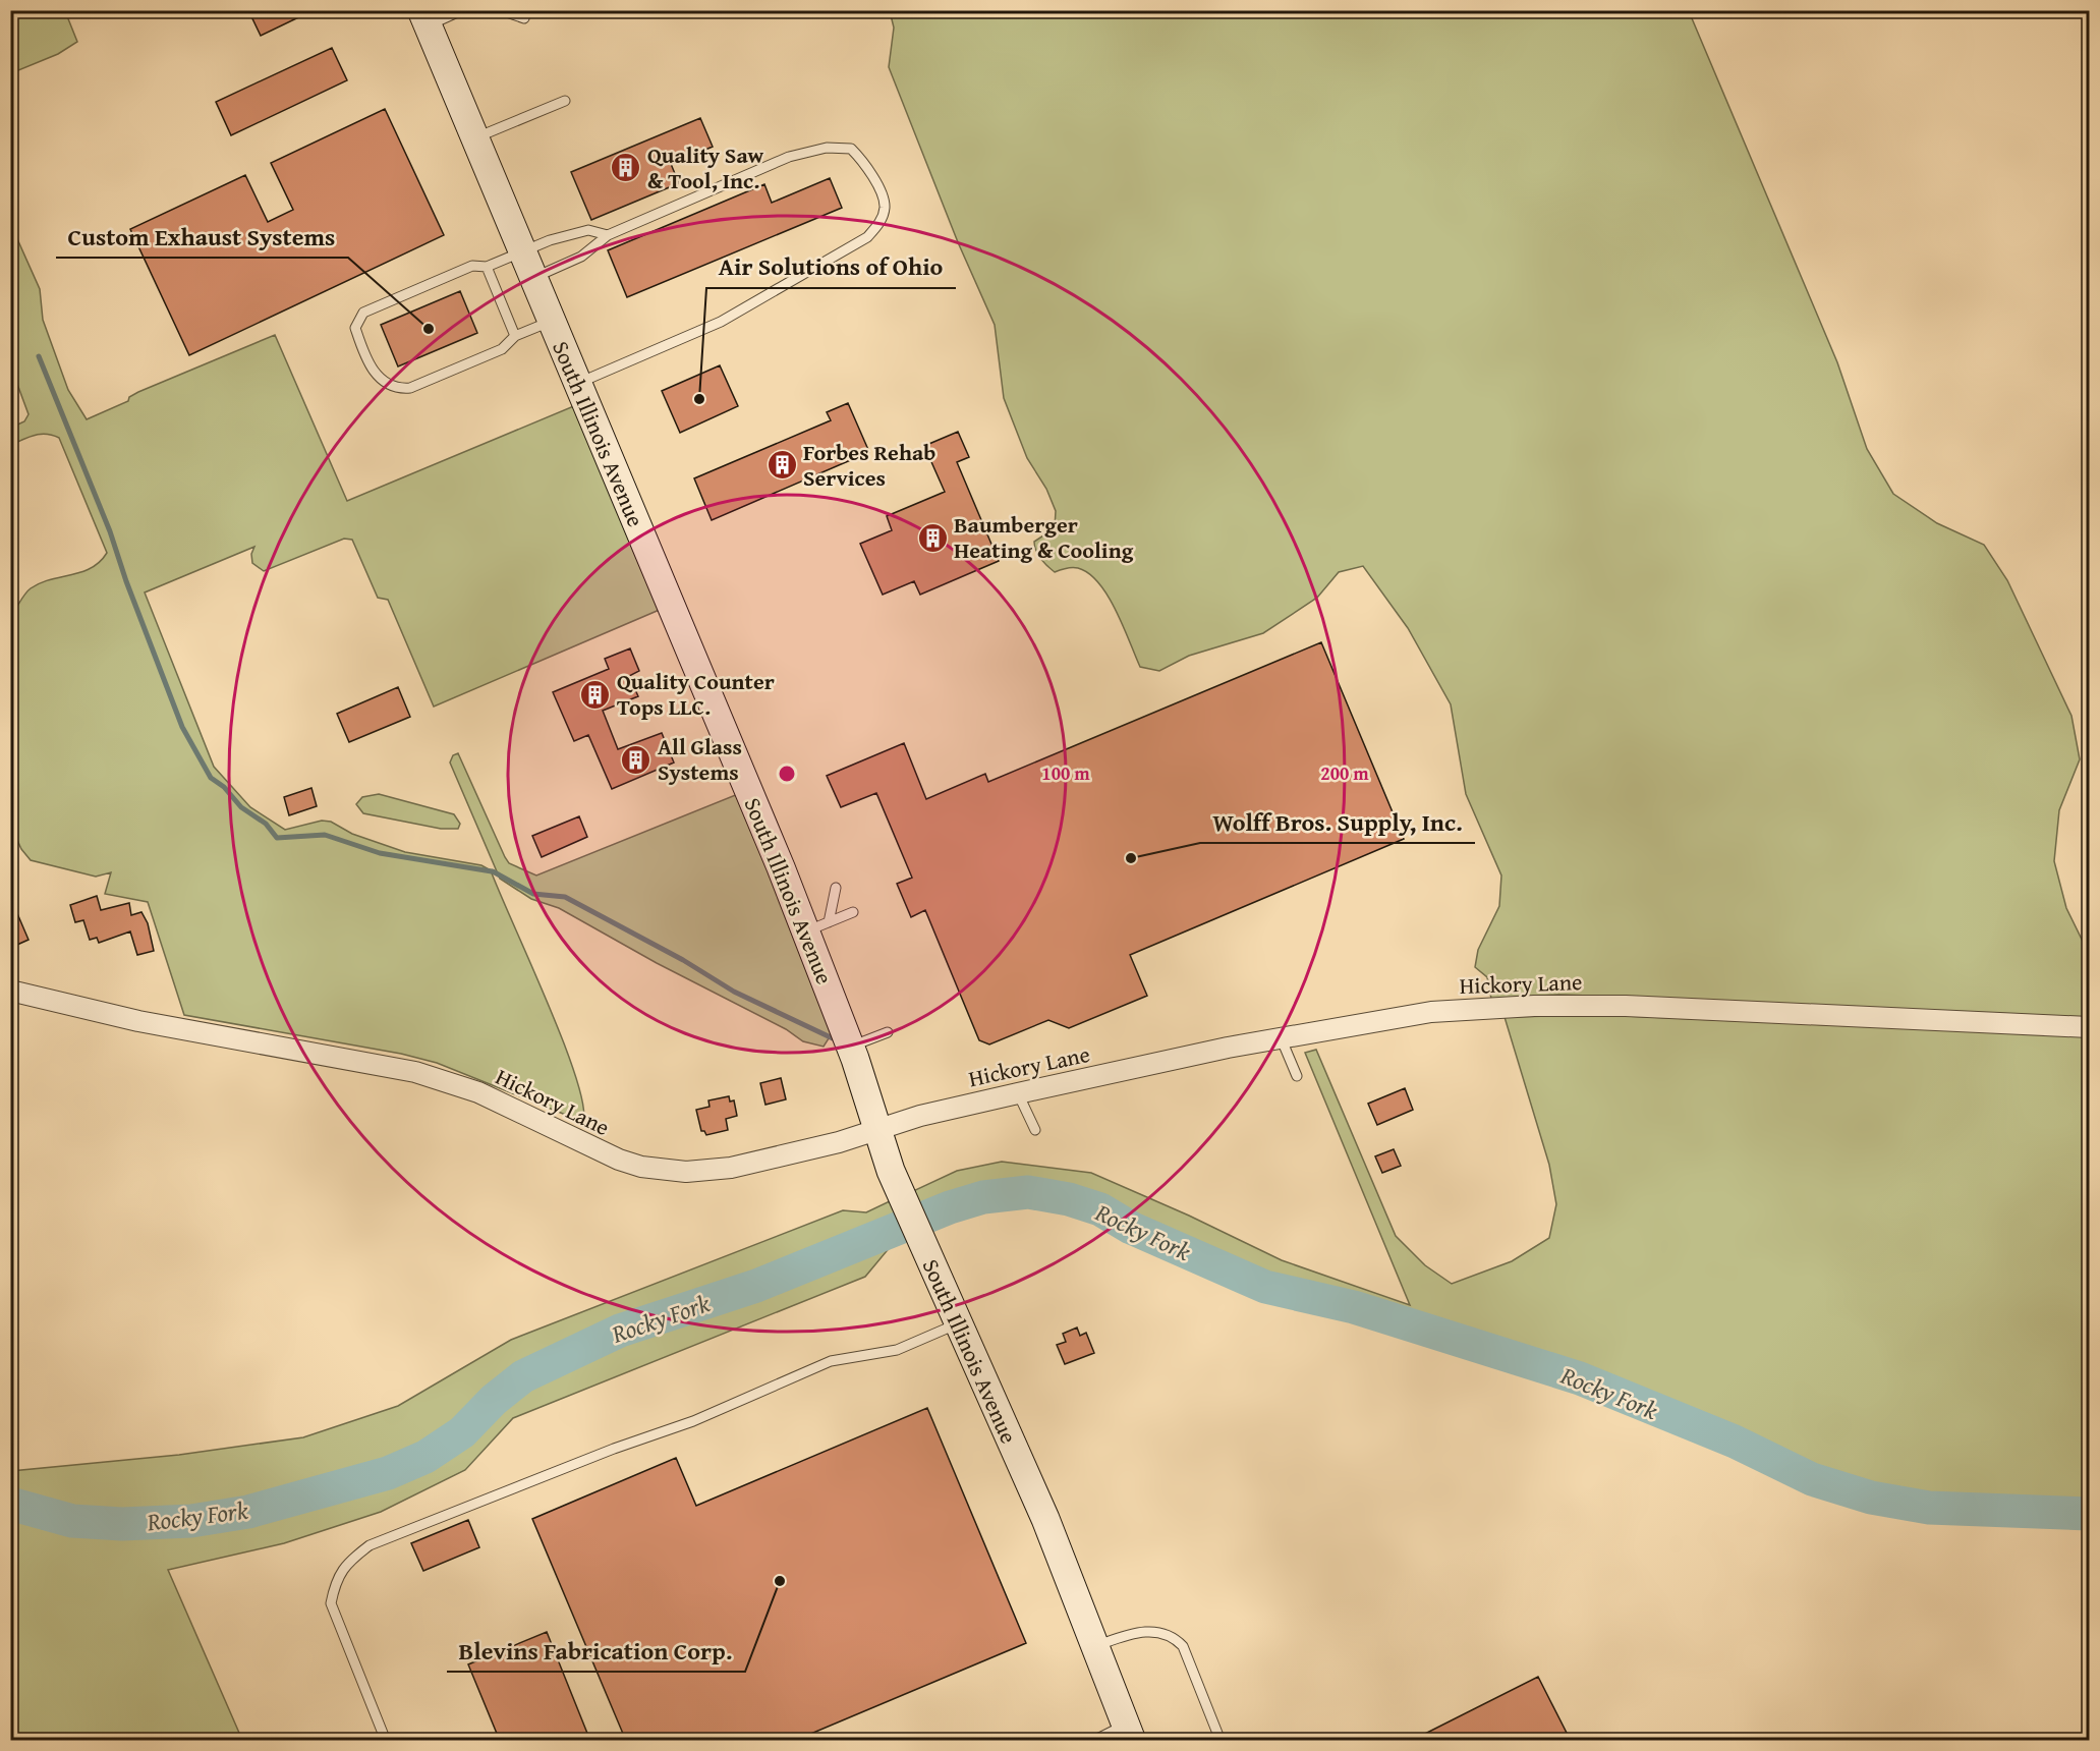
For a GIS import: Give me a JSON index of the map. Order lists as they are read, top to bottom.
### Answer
{
  "streets": {
    "main road": ["South Illinois Avenue"],
    "street": ["Hickory Lane"]
  },
  "crossings": [
    ["South Illinois Avenue", "Hickory Lane"]
  ],
  "water": ["Rocky Fork"],
  "places": {
    "building": [
      "Quality Saw & Tool, Inc.",
      "Forbes Rehab Services",
      "Baumberger Heating & Cooling",
      "Quality Counter Tops LLC.",
      "All Glass Systems"
    ],
    "other": [
      "Custom Exhaust Systems",
      "Air Solutions of Ohio",
      "Wolff Bros. Supply, Inc.",
      "Blevins Fabrication Corp."
    ]
  },
  "rings": ["100 m", "200 m"]
}
